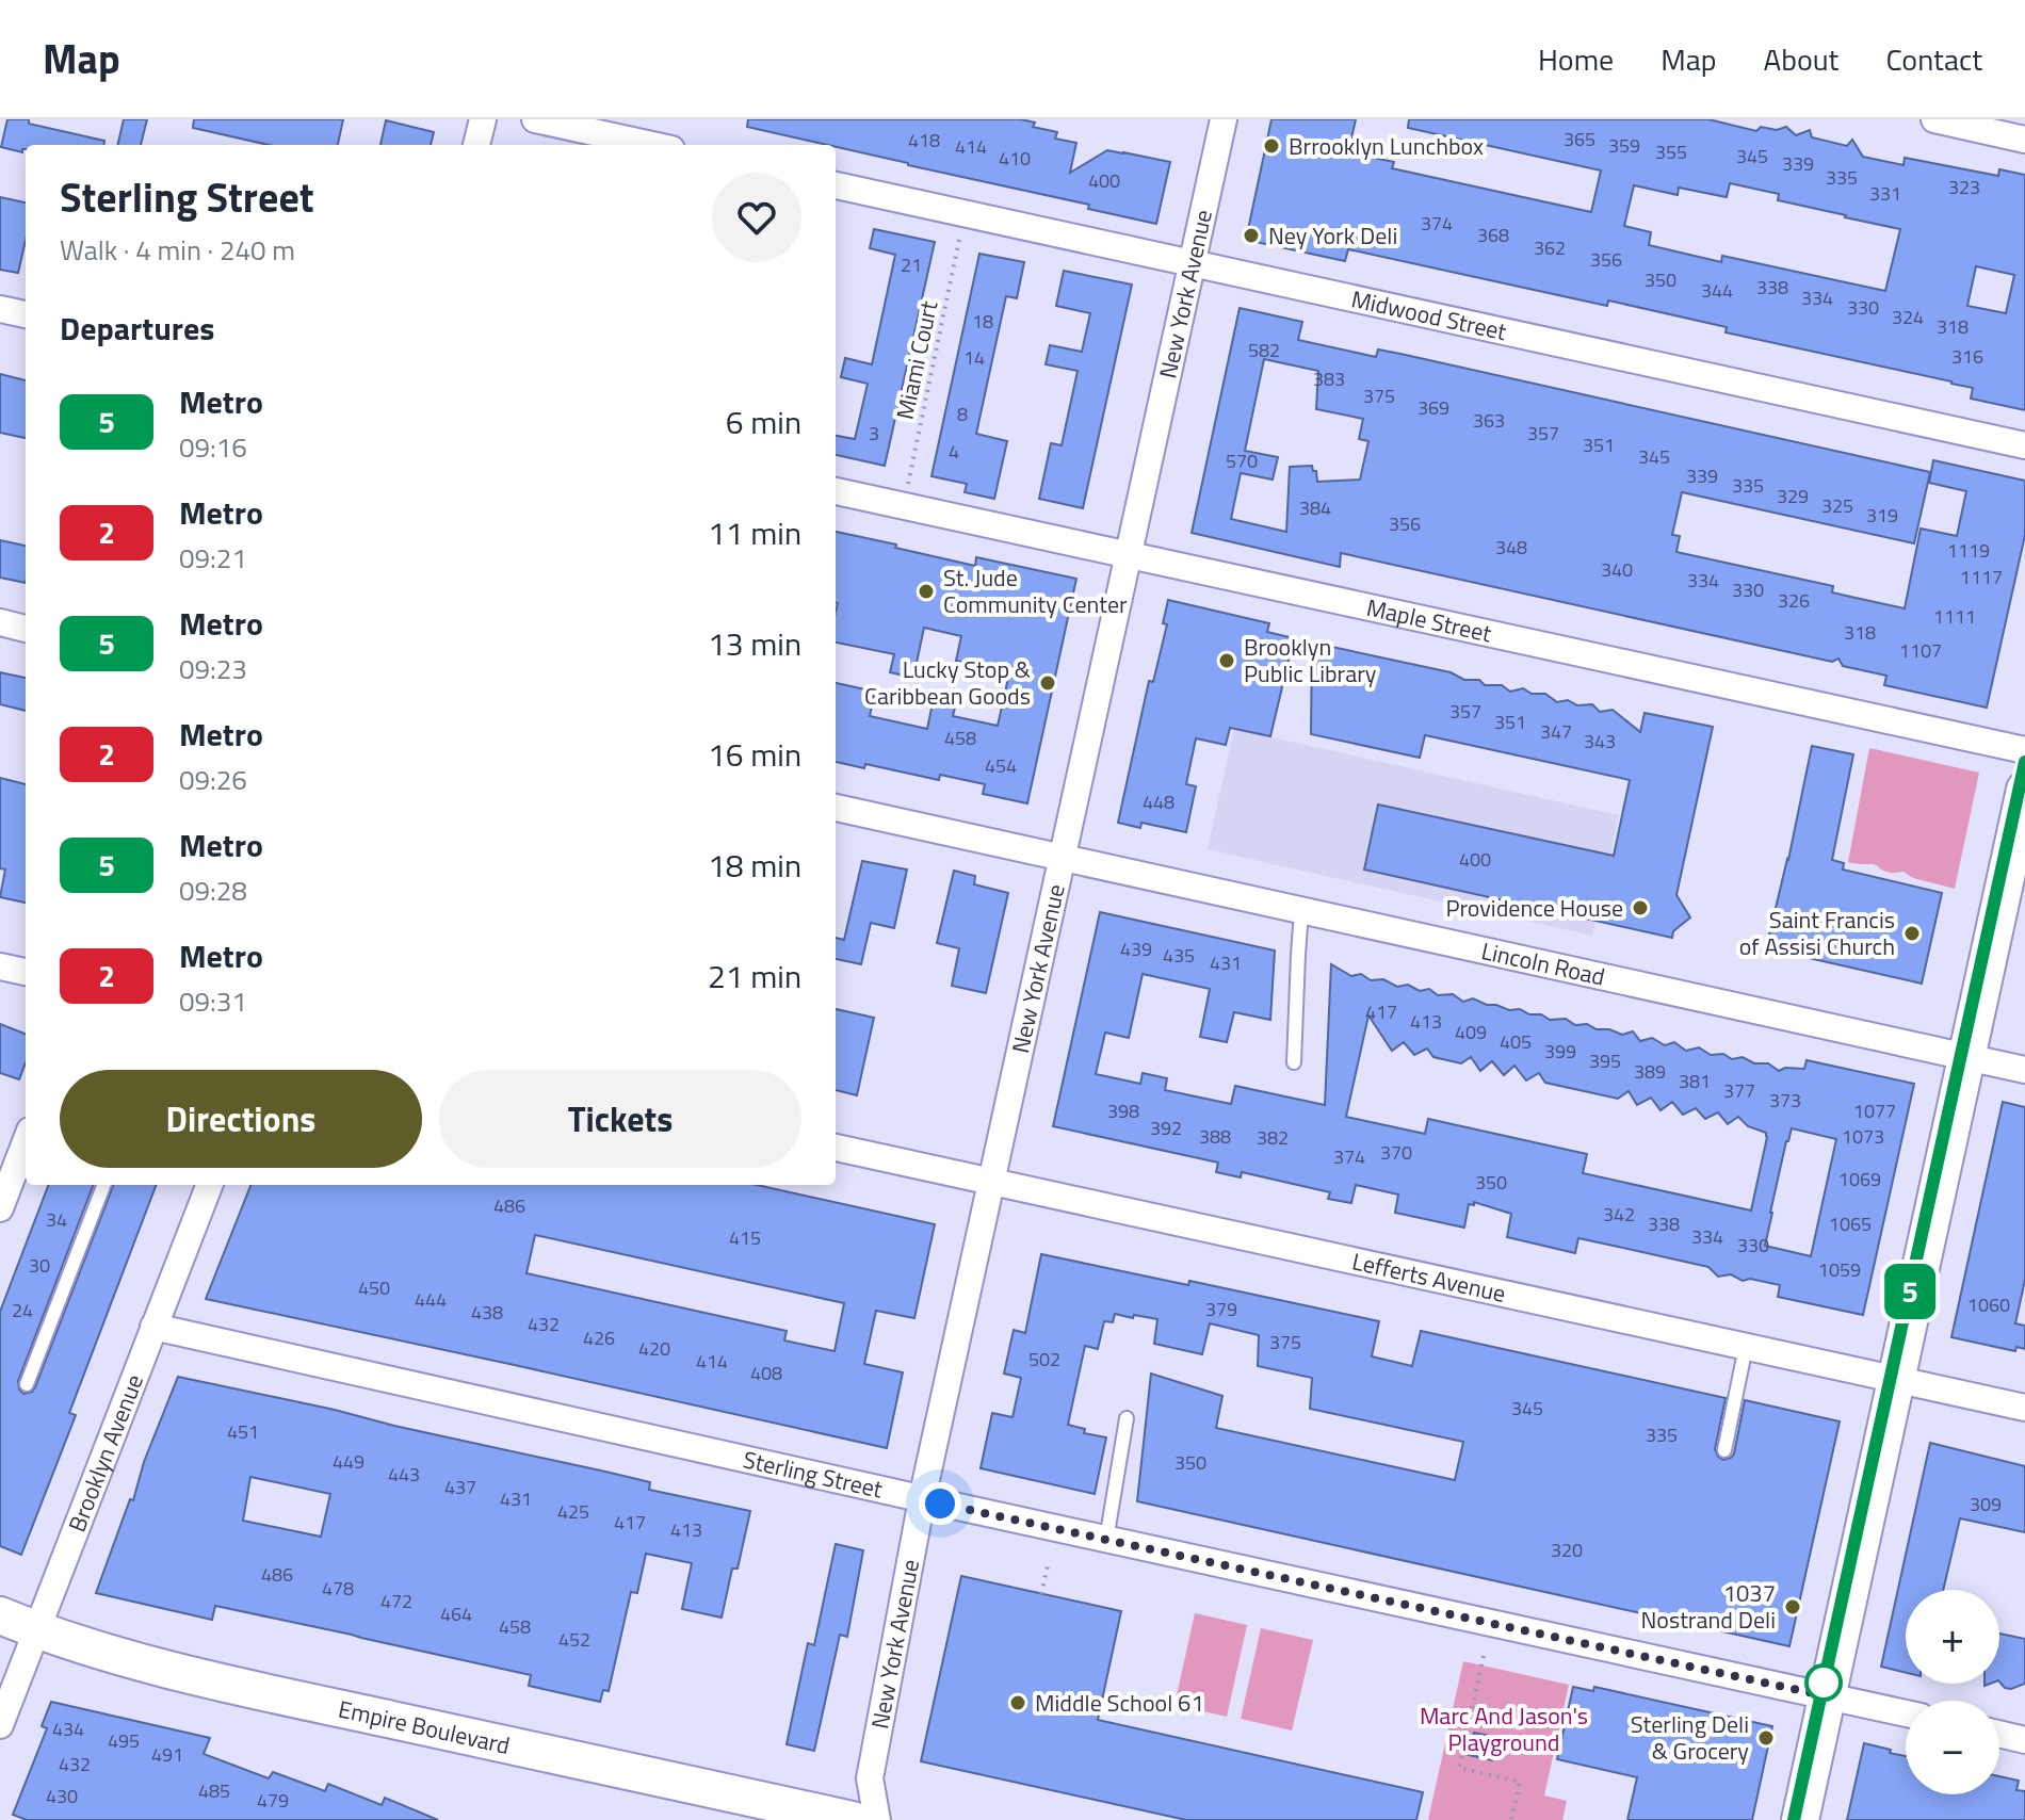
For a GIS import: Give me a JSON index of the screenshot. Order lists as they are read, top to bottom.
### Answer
{
  "streets": {
    "main road": ["Empire Boulevard"],
    "street": [
      "New York Avenue",
      "Midwood Street",
      "Maple Street",
      "Lincoln Road",
      "Lefferts Avenue",
      "Brooklyn Avenue",
      "Sterling Street"
    ],
    "path": ["Miami Court"]
  },
  "crossings": [
    ["New York Avenue", "Midwood Street"],
    ["New York Avenue", "Maple Street"],
    ["New York Avenue", "Lincoln Road"],
    ["New York Avenue", "Lefferts Avenue"],
    ["New York Avenue", "Sterling Street"],
    ["Brooklyn Avenue", "Sterling Street"],
    ["Brooklyn Avenue", "Empire Boulevard"]
  ],
  "parks": ["Marc And Jason's Playground"],
  "places": [
    "Brrooklyn Lunchbox",
    "Ney York Deli",
    "St. Jude Community Center",
    "Brooklyn Public Library",
    "Lucky Stop & Caribbean Goods",
    "Providence House",
    "Saint Francis of Assisi Church",
    "1037 Nostrand Deli",
    "Middle School 61",
    "Sterling Deli & Grocery"
  ],
  "lines": ["metro line 5"],
  "house_numbers": [
    "365",
    "418",
    "359",
    "414",
    "355",
    "345",
    "410",
    "339",
    "335",
    "400",
    "323",
    "331",
    "374",
    "368",
    "362",
    "356",
    "21",
    "350",
    "338",
    "344",
    "334",
    "330",
    "324",
    "18",
    "318",
    "582",
    "316",
    "14",
    "383",
    "375",
    "369",
    "8",
    "363",
    "3",
    "357",
    "351",
    "4",
    "345",
    "570",
    "339",
    "335",
    "329",
    "325",
    "384",
    "319",
    "356",
    "348",
    "1119",
    "340",
    "1117",
    "334",
    "330",
    "326",
    "1111",
    "318",
    "1107",
    "357",
    "351",
    "347",
    "458",
    "343",
    "454",
    "448",
    "400",
    "439",
    "435",
    "431",
    "417",
    "413",
    "409",
    "405",
    "399",
    "395",
    "389",
    "381",
    "377",
    "373",
    "398",
    "1077",
    "392",
    "388",
    "1073",
    "382",
    "370",
    "374",
    "1069",
    "350",
    "486",
    "342",
    "34",
    "338",
    "1065",
    "334",
    "415",
    "330",
    "30",
    "1059",
    "450",
    "444",
    "1060",
    "379",
    "24",
    "438",
    "432",
    "426",
    "375",
    "420",
    "502",
    "414",
    "408",
    "345",
    "451",
    "335",
    "449",
    "350",
    "443",
    "437",
    "431",
    "309",
    "425",
    "417",
    "413",
    "320",
    "486",
    "478",
    "472",
    "464",
    "458",
    "452",
    "434",
    "495",
    "491",
    "432",
    "485",
    "430",
    "479"
  ],
  "page": {
    "header": "Map",
    "nav": [
      "Home",
      "Map",
      "About",
      "Contact"
    ],
    "on_map": "5",
    "heading": [
      ["Sterling Street", "Walk · 4 min · 240 m"],
      "Departures"
    ],
    "list": [
      {
        "mark": "5",
        "name": "Metro",
        "note": "09:16",
        "value": "6 min"
      },
      {
        "mark": "2",
        "name": "Metro",
        "note": "09:21",
        "value": "11 min"
      },
      {
        "mark": "5",
        "name": "Metro",
        "note": "09:23",
        "value": "13 min"
      },
      {
        "mark": "2",
        "name": "Metro",
        "note": "09:26",
        "value": "16 min"
      },
      {
        "mark": "5",
        "name": "Metro",
        "note": "09:28",
        "value": "18 min"
      },
      {
        "mark": "2",
        "name": "Metro",
        "note": "09:31",
        "value": "21 min"
      }
    ],
    "buttons": ["Directions", "Tickets"],
    "map_buttons": ["+", "−"]
  }
}
